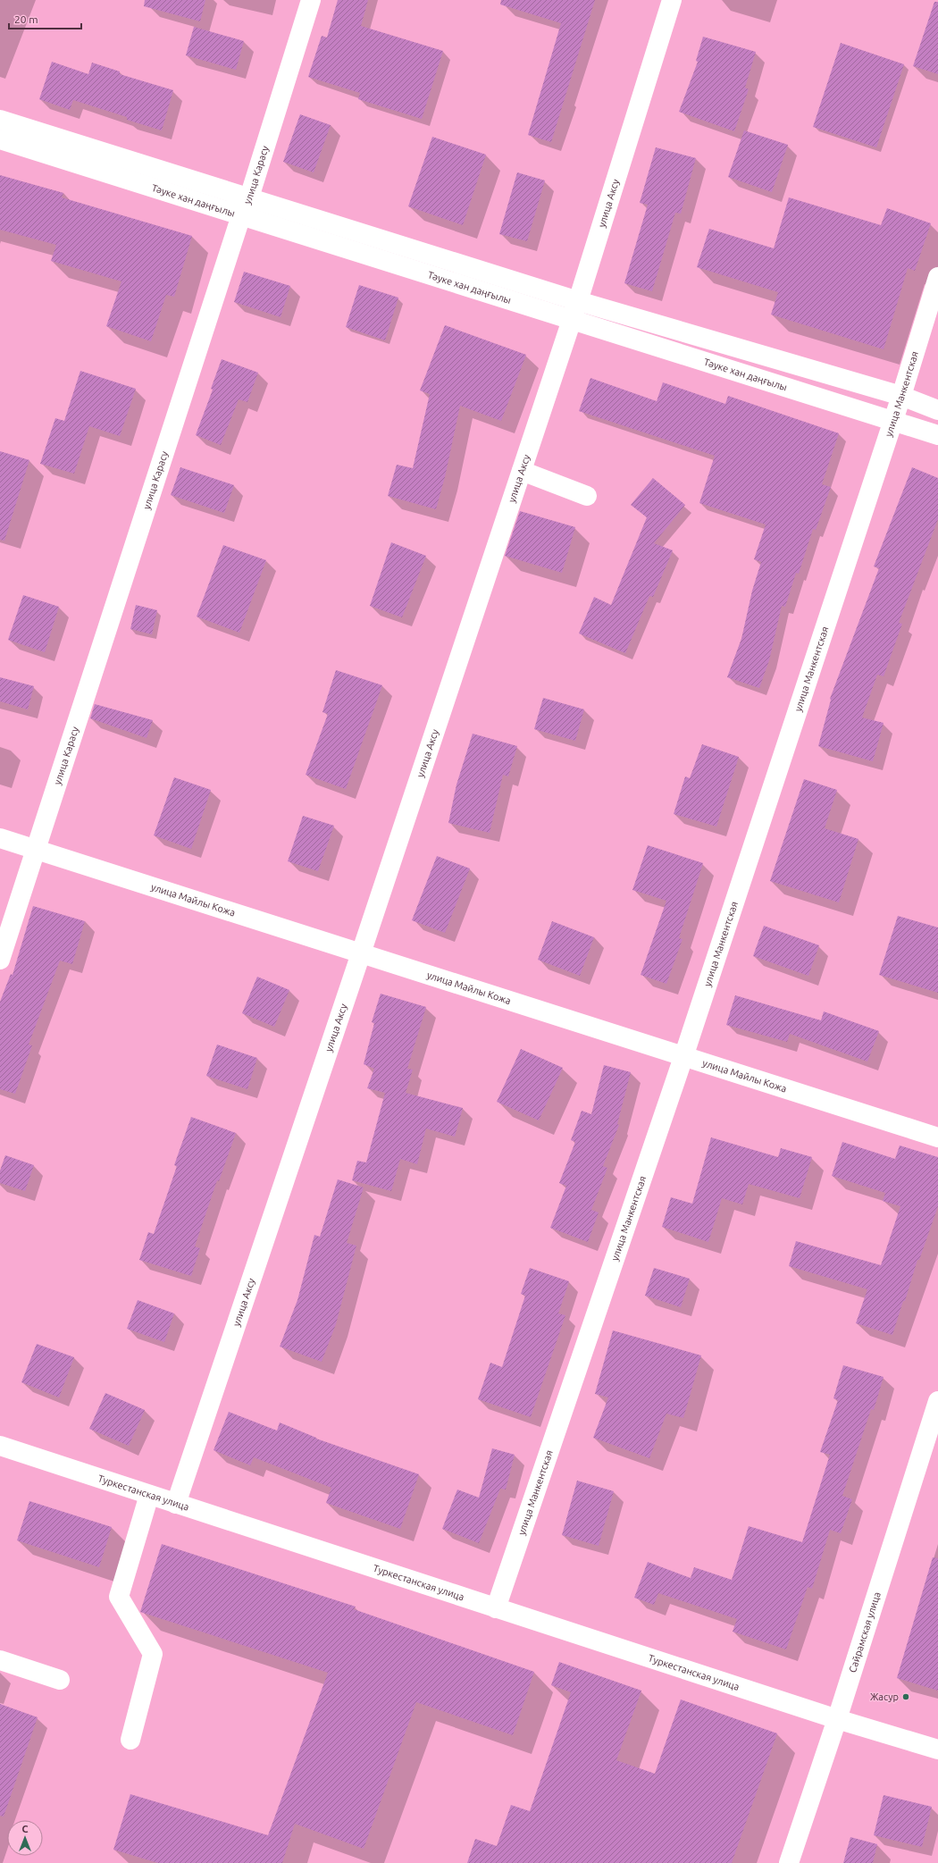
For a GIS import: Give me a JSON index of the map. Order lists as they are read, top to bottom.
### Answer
{
  "streets": {
    "street": [
      "улица Карасу",
      "Тәуке хан даңғылы",
      "улица Аксу",
      "улица Манкентская",
      "улица Майлы Кожа",
      "Туркестанская улица",
      "Сайрамская улица"
    ]
  },
  "crossings": [
    ["улица Карасу", "Тәуке хан даңғылы"],
    ["улица Карасу", "улица Майлы Кожа"],
    ["Тәуке хан даңғылы", "улица Аксу"],
    ["Тәуке хан даңғылы", "улица Манкентская"],
    ["улица Аксу", "улица Майлы Кожа"],
    ["улица Аксу", "Туркестанская улица"],
    ["улица Манкентская", "улица Майлы Кожа"],
    ["улица Манкентская", "Туркестанская улица"],
    ["Туркестанская улица", "Сайрамская улица"]
  ],
  "places": ["Жасур"],
  "scale_bar": "20 m",
  "north": "top"
}
